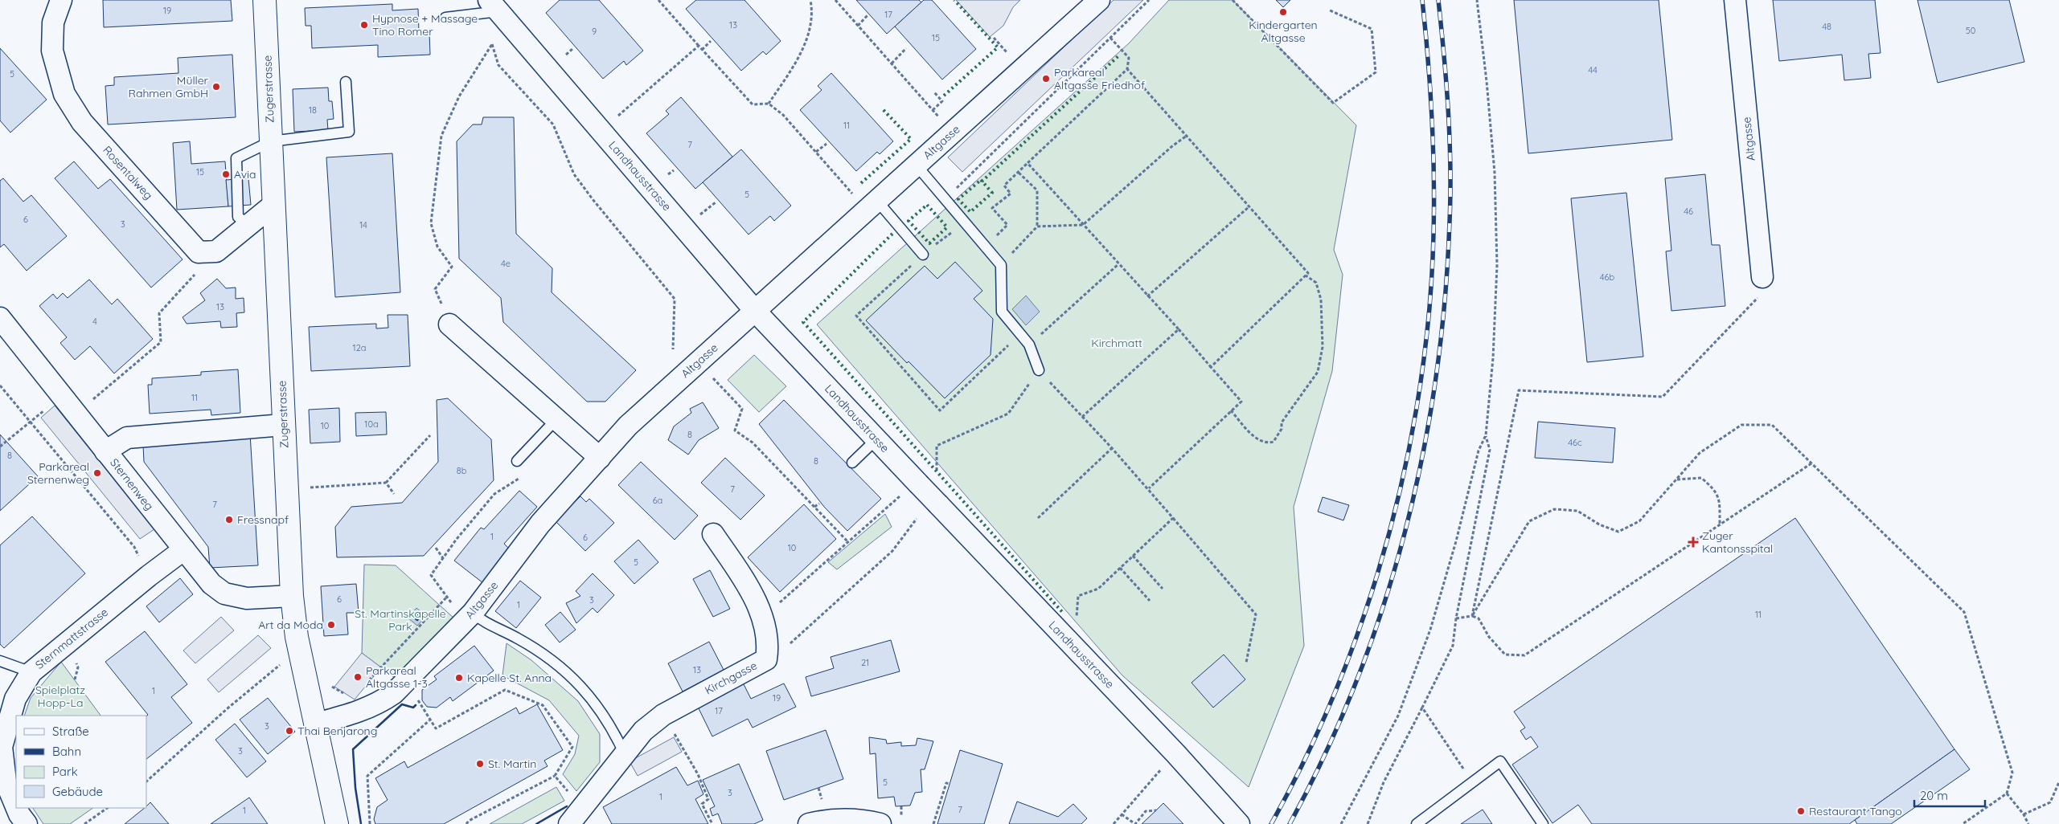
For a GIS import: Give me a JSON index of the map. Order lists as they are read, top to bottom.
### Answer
{
  "streets": {
    "street": [
      "Zugerstrasse",
      "Altgasse",
      "Rosentalweg",
      "Landhausstrasse",
      "Sternenweg",
      "Sternmattstrasse",
      "Kirchgasse"
    ]
  },
  "crossings": [
    ["Zugerstrasse", "Altgasse"],
    ["Zugerstrasse", "Sternenweg"],
    ["Altgasse", "Landhausstrasse"],
    ["Sternenweg", "Sternmattstrasse"]
  ],
  "parks": ["Kirchmatt", "St. Martinskapelle Park", "Spielplatz Hopp-La"],
  "places": {
    "other": [
      "Kindergarten Altgasse",
      "Hypnose + Massage Tino Romer",
      "Parkareal Altgasse Friedhof",
      "Müller Rahmen GmbH",
      "Avia",
      "Parkareal Sternenweg",
      "Fressnapf",
      "Art da Moda",
      "Parkareal Altgasse 1-3",
      "Kapelle St. Anna",
      "Thai Benjarong",
      "St. Martin",
      "Restaurant Tango"
    ],
    "health": ["Zuger Kantonsspital"]
  },
  "house_numbers": [
    "19",
    "17",
    "13",
    "48",
    "50",
    "9",
    "15",
    "44",
    "5",
    "18",
    "11",
    "7",
    "15",
    "5",
    "46",
    "6",
    "3",
    "14",
    "4e",
    "46b",
    "13",
    "4",
    "12a",
    "11",
    "10a",
    "10",
    "8",
    "46c",
    "8",
    "8",
    "8b",
    "7",
    "6a",
    "7",
    "1",
    "6",
    "10",
    "5",
    "6",
    "3",
    "1",
    "11",
    "21",
    "13",
    "1",
    "19",
    "17",
    "3",
    "3",
    "5",
    "3",
    "1",
    "7",
    "1"
  ],
  "legend": [
    "Straße",
    "Bahn",
    "Park",
    "Gebäude"
  ],
  "scale_bar": "20 m"
}
